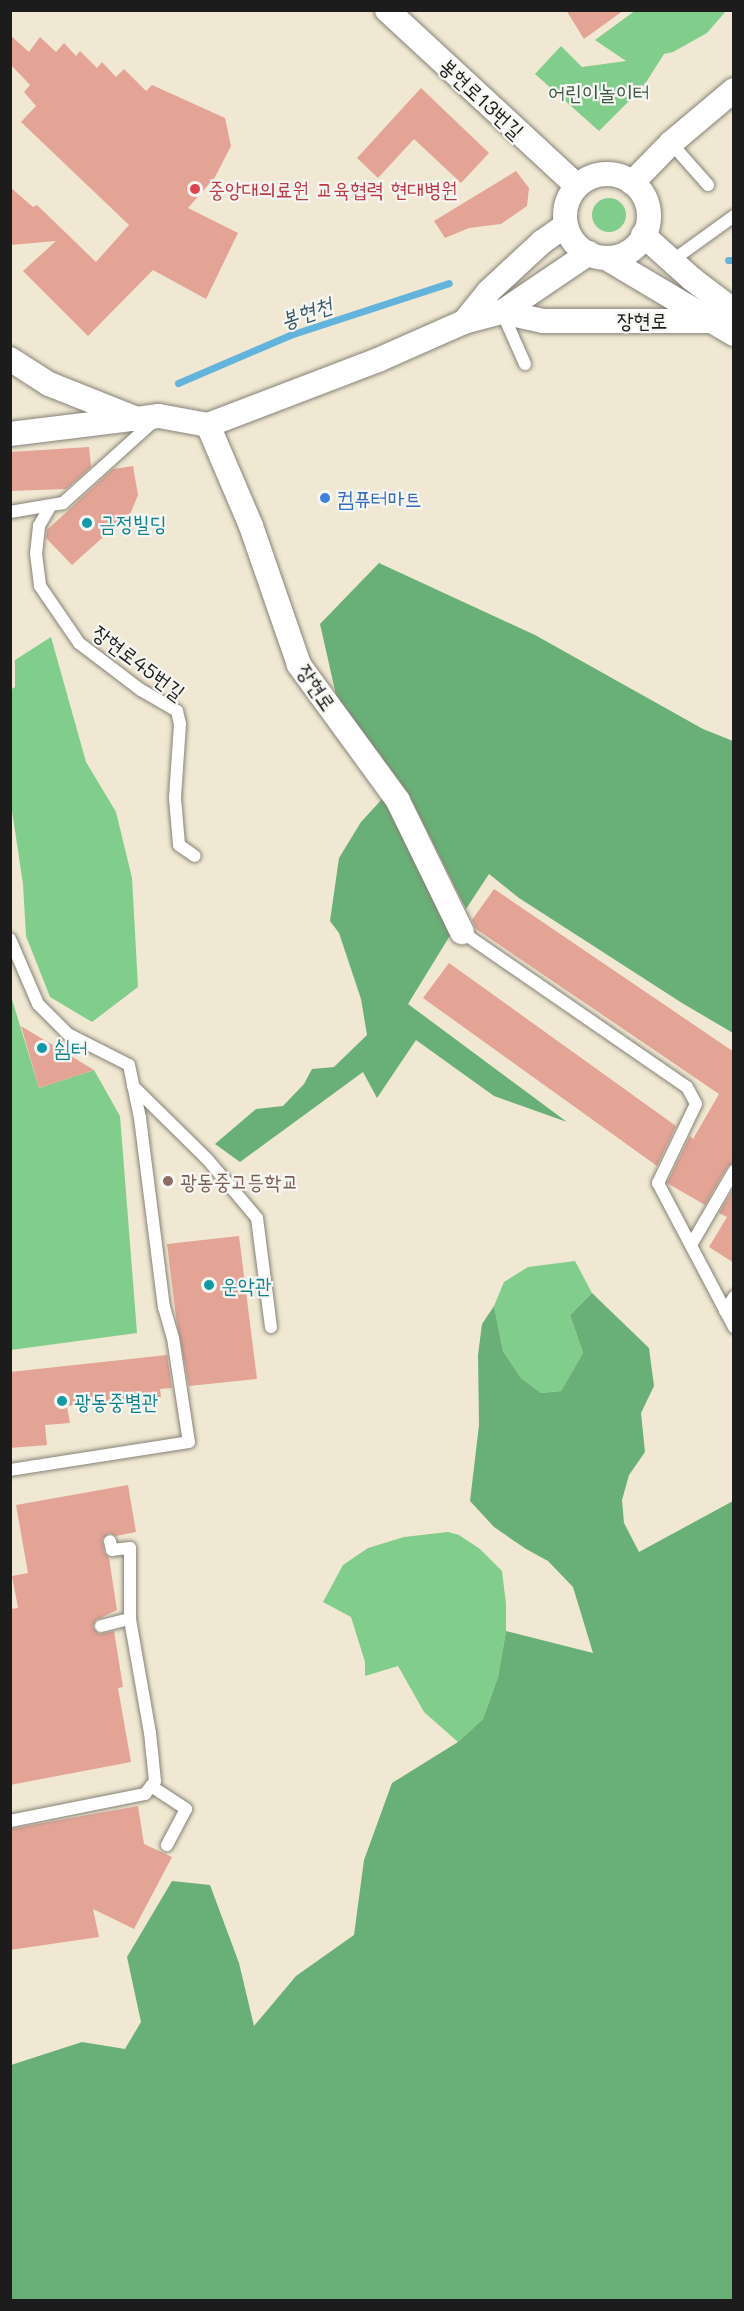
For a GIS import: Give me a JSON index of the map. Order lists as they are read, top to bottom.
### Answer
{
  "streets": {
    "street": ["봉현로13번길", "장현로"],
    "lane": ["장현로45번길"]
  },
  "water": ["봉현천"],
  "parks": ["어린이놀이터"],
  "places": [
    "중앙대의료원 교육협력 현대병원",
    "컴퓨터마트",
    "금정빌딩",
    "쉼터",
    "광동중고등학교",
    "운악관",
    "광동중별관"
  ]
}
